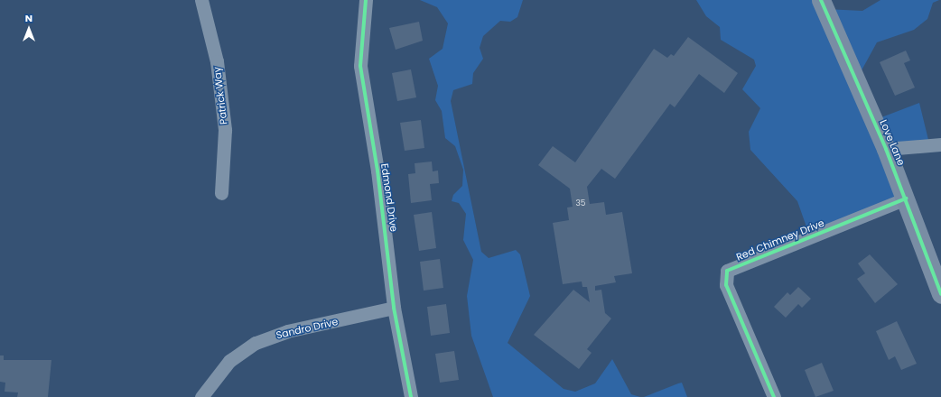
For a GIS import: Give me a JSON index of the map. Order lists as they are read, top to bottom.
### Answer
{
  "streets": {
    "street": [
      "Patrick Way",
      "Love Lane",
      "Edmond Drive",
      "Red Chimney Drive",
      "Sandro Drive"
    ]
  },
  "crossings": [
    ["Love Lane", "Red Chimney Drive"],
    ["Edmond Drive", "Sandro Drive"]
  ],
  "house_numbers": ["35"],
  "north": "top"
}
